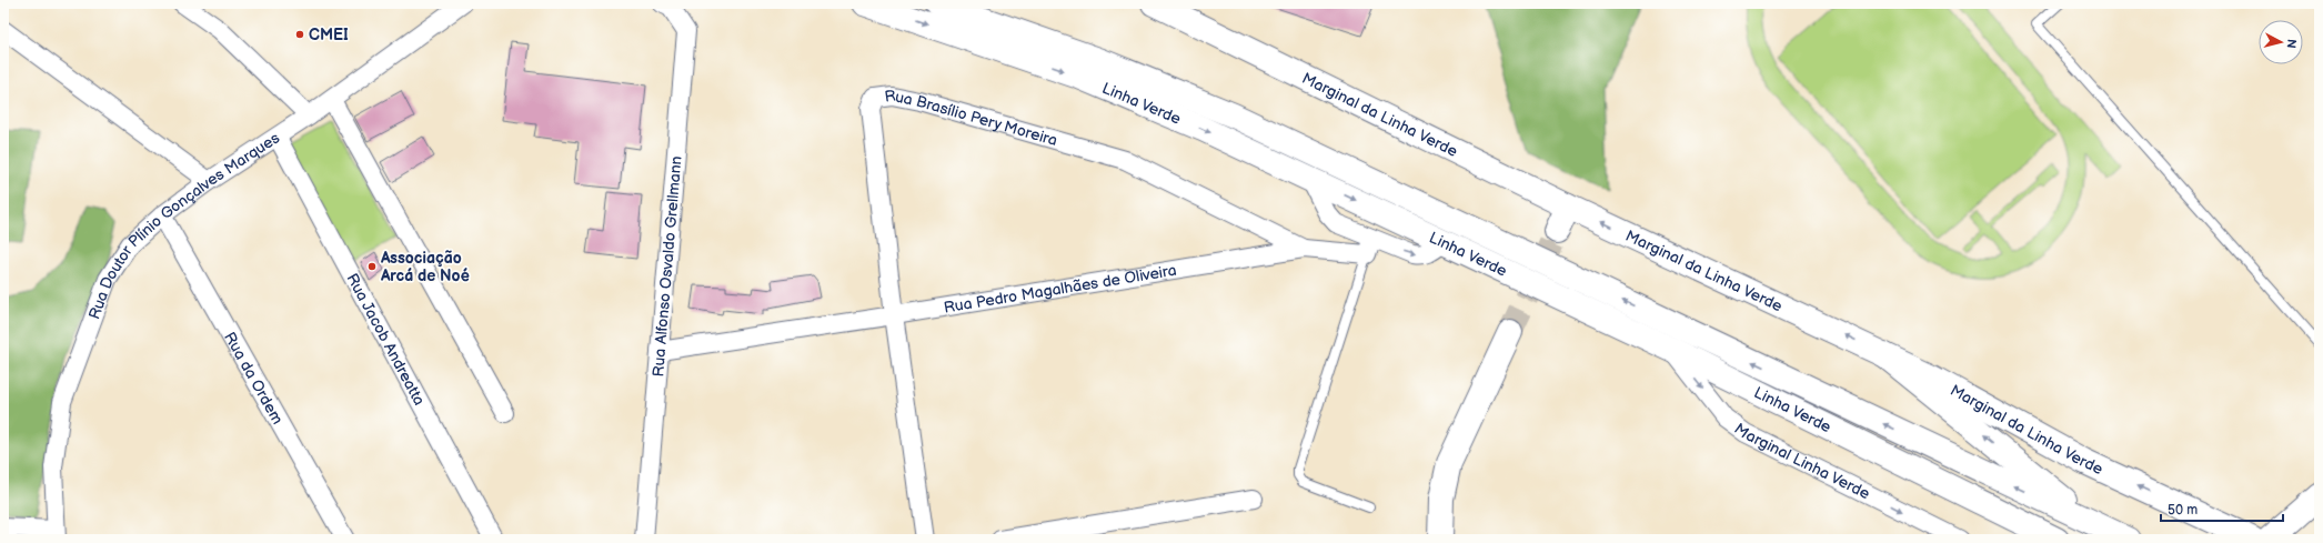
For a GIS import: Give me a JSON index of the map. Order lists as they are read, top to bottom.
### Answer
{
  "streets": {
    "main road": ["Linha Verde", "Marginal da Linha Verde"],
    "street": [
      "Rua Brasílio Pery Moreira",
      "Rua Doutor Plínio Gonçalves Marques",
      "Rua Alfonso Osvaldo Grellmann",
      "Rua Pedro Magalhães de Oliveira",
      "Rua Jacob Andreatta",
      "Rua da Ordem",
      "Marginal Linha Verde"
    ]
  },
  "crossings": [
    ["Linha Verde", "Rua Pedro Magalhães de Oliveira"],
    ["Linha Verde", "Marginal Linha Verde"],
    ["Rua Brasílio Pery Moreira", "Rua Pedro Magalhães de Oliveira"],
    ["Rua Doutor Plínio Gonçalves Marques", "Rua Jacob Andreatta"],
    ["Rua Doutor Plínio Gonçalves Marques", "Rua da Ordem"],
    ["Rua Alfonso Osvaldo Grellmann", "Rua Pedro Magalhães de Oliveira"]
  ],
  "one_way": ["Marginal Linha Verde"],
  "places": ["CMEI", "Associação Arcá de Noé"],
  "scale_bar": "50 m",
  "north": "right"
}
